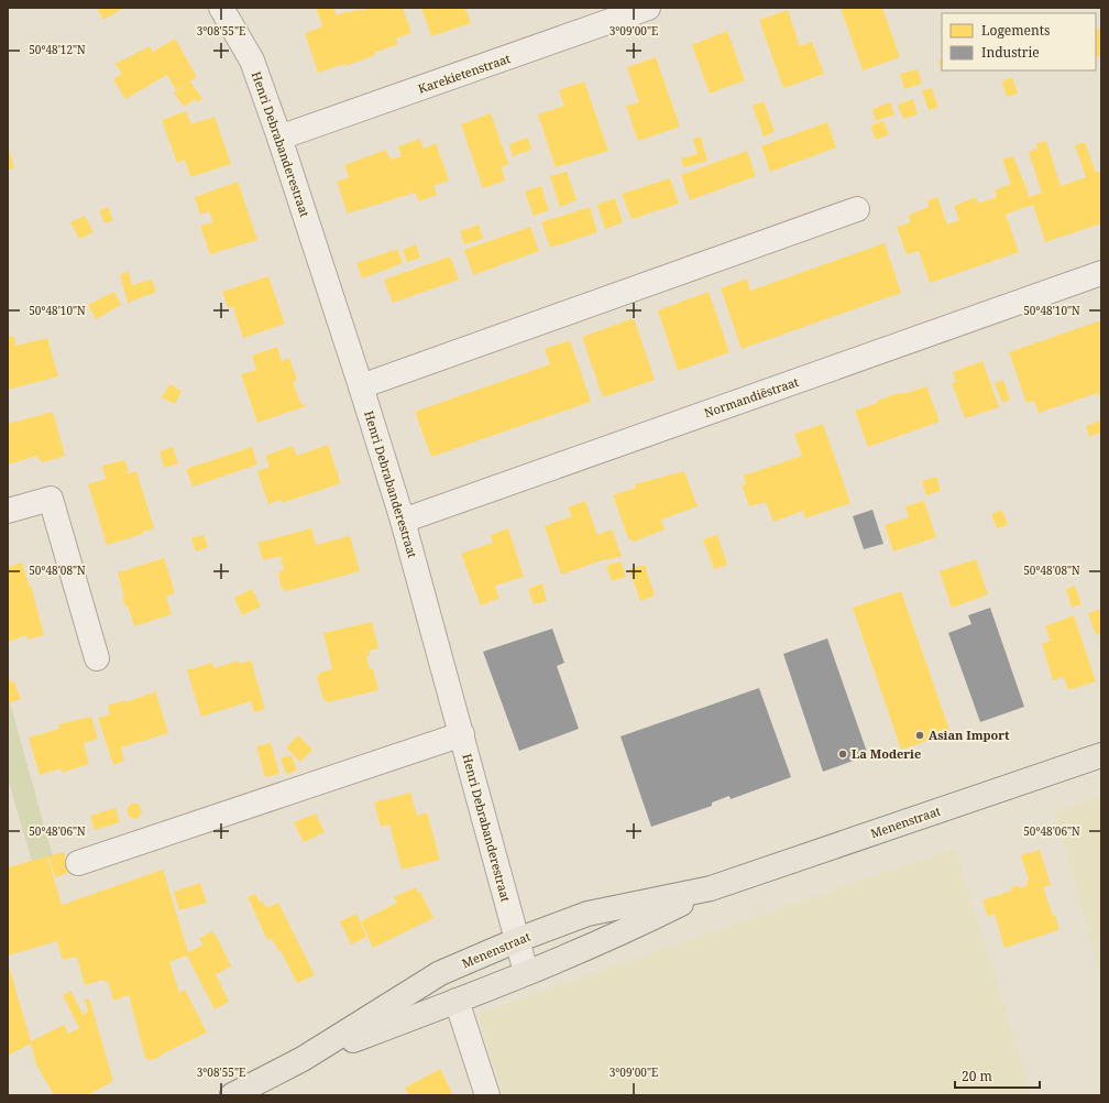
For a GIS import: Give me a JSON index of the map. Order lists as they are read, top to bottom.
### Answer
{
  "streets": {
    "main road": ["Menenstraat"],
    "street": ["Karekietenstraat", "Henri Debrabanderestraat", "Normandiëstraat"]
  },
  "crossings": [
    ["Karekietenstraat", "Henri Debrabanderestraat"],
    ["Henri Debrabanderestraat", "Normandiëstraat"],
    ["Henri Debrabanderestraat", "Menenstraat"]
  ],
  "places": ["Asian Import", "La Moderie"],
  "legend": ["Logements", "Industrie"],
  "scale_bar": "20 m",
  "coordinates": [
    "3°08'55\"E",
    "3°09'00\"E",
    "50°48'12\"N",
    "50°48'10\"N",
    "50°48'08\"N",
    "50°48'06\"N"
  ]
}
